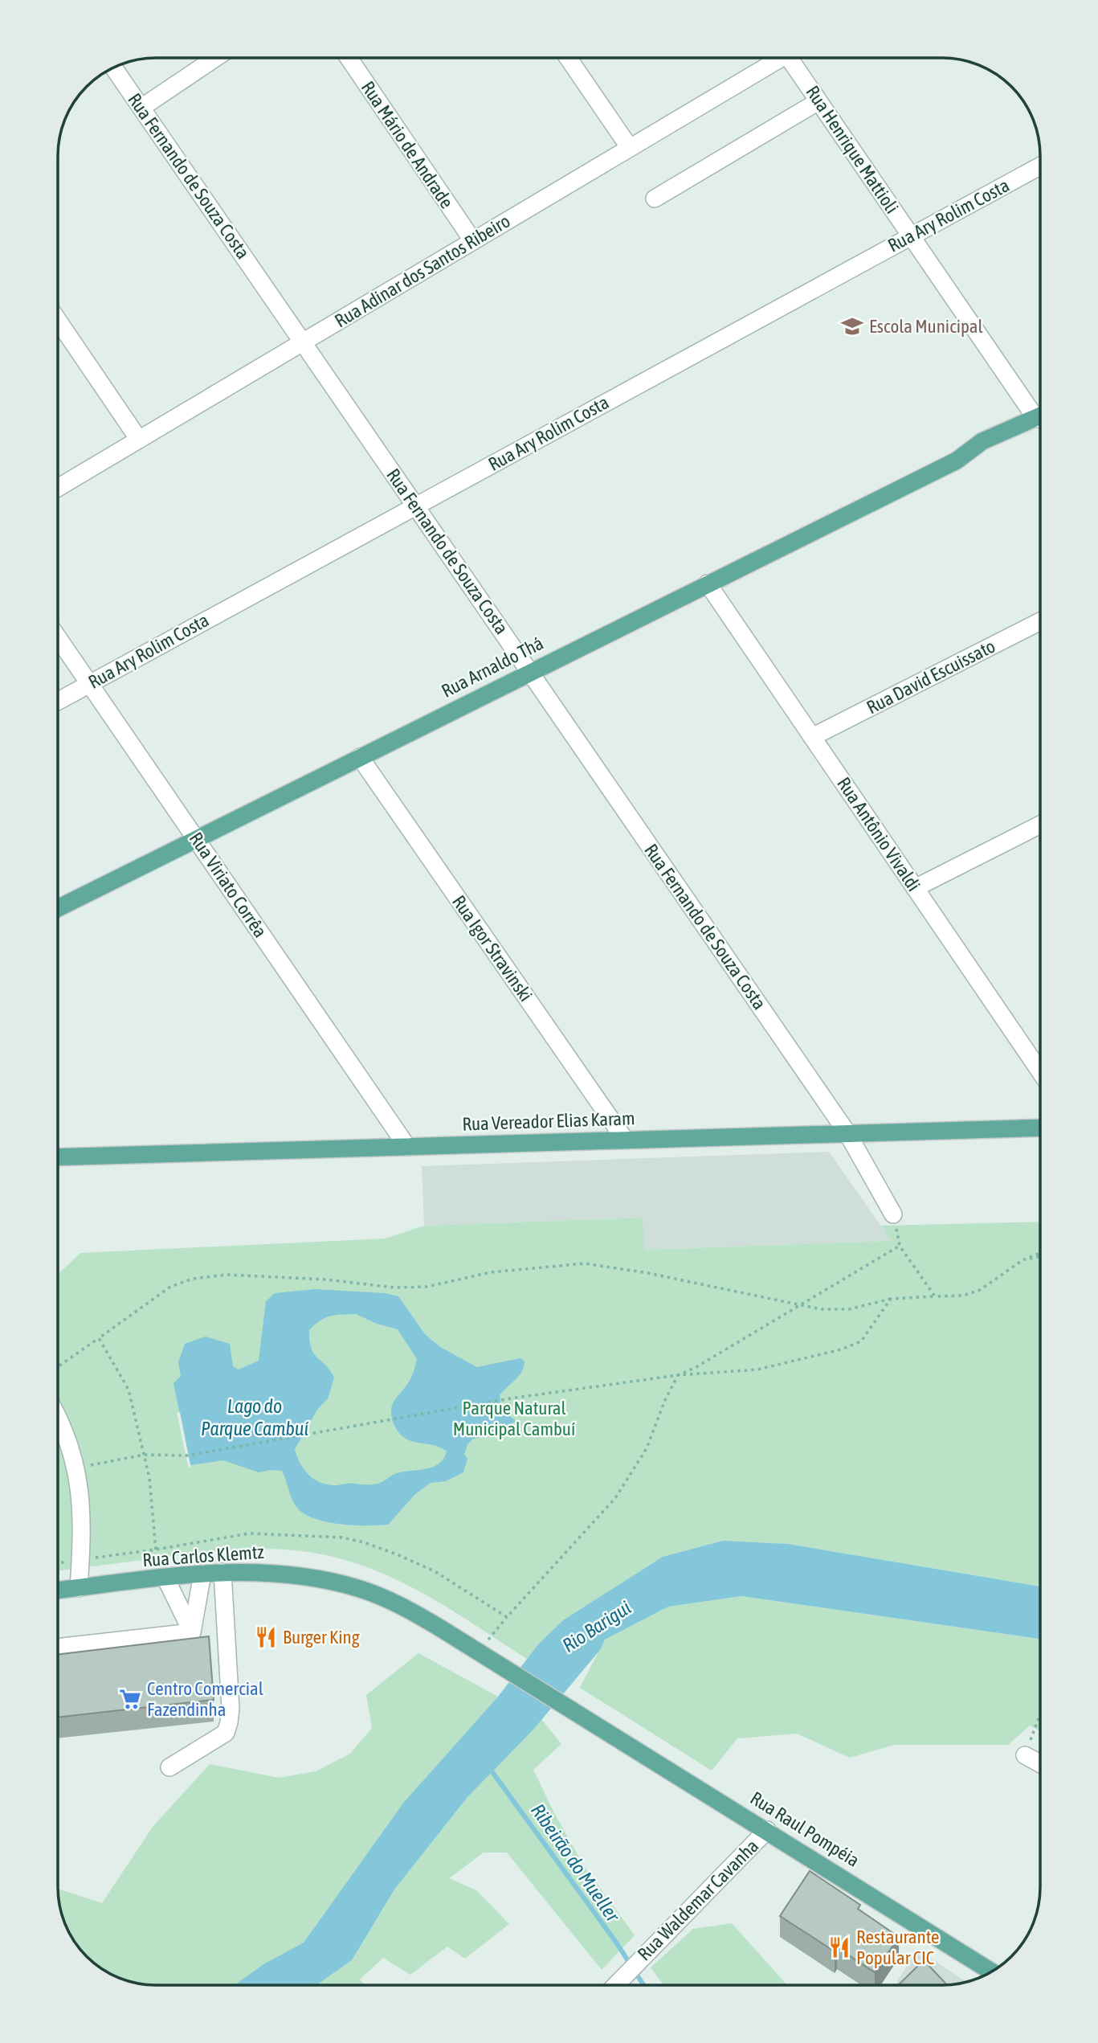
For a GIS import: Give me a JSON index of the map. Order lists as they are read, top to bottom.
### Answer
{
  "streets": {
    "main road": [
      "Rua Arnaldo Thá",
      "Rua Vereador Elias Karam",
      "Rua Carlos Klemtz",
      "Rua Raul Pompéia"
    ],
    "street": [
      "Rua Mário de Andrade",
      "Rua Henrique Mattioli",
      "Rua Fernando de Souza Costa",
      "Rua Ary Rolim Costa",
      "Rua Adinar dos Santos Ribeiro",
      "Rua David Escuissato",
      "Rua Antônio Vivaldi",
      "Rua Viriato Corrêa",
      "Rua Igor Stravinski",
      "Rua Waldemar Cavanha"
    ]
  },
  "crossings": [
    ["Rua Mário de Andrade", "Rua Adinar dos Santos Ribeiro"],
    ["Rua Henrique Mattioli", "Rua Ary Rolim Costa"],
    ["Rua Fernando de Souza Costa", "Rua Ary Rolim Costa"],
    ["Rua Fernando de Souza Costa", "Rua Adinar dos Santos Ribeiro"],
    ["Rua Fernando de Souza Costa", "Rua Arnaldo Thá"],
    ["Rua Fernando de Souza Costa", "Rua Vereador Elias Karam"],
    ["Rua Ary Rolim Costa", "Rua Viriato Corrêa"],
    ["Rua Arnaldo Thá", "Rua Antônio Vivaldi"],
    ["Rua Arnaldo Thá", "Rua Viriato Corrêa"],
    ["Rua Arnaldo Thá", "Rua Igor Stravinski"],
    ["Rua David Escuissato", "Rua Antônio Vivaldi"],
    ["Rua Viriato Corrêa", "Rua Vereador Elias Karam"],
    ["Rua Igor Stravinski", "Rua Vereador Elias Karam"],
    ["Rua Carlos Klemtz", "Rua Raul Pompéia"],
    ["Rua Raul Pompéia", "Rua Waldemar Cavanha"]
  ],
  "water": ["Lago do Parque Cambuí", "Rio Barigui", "Ribeirão do Mueller"],
  "parks": ["Parque Natural Municipal Cambuí"],
  "places": {
    "school or university": ["Escola Municipal"],
    "restaurant": ["Burger King", "Restaurante Popular CIC"],
    "supermarket": ["Centro Comercial Fazendinha"]
  }
}
